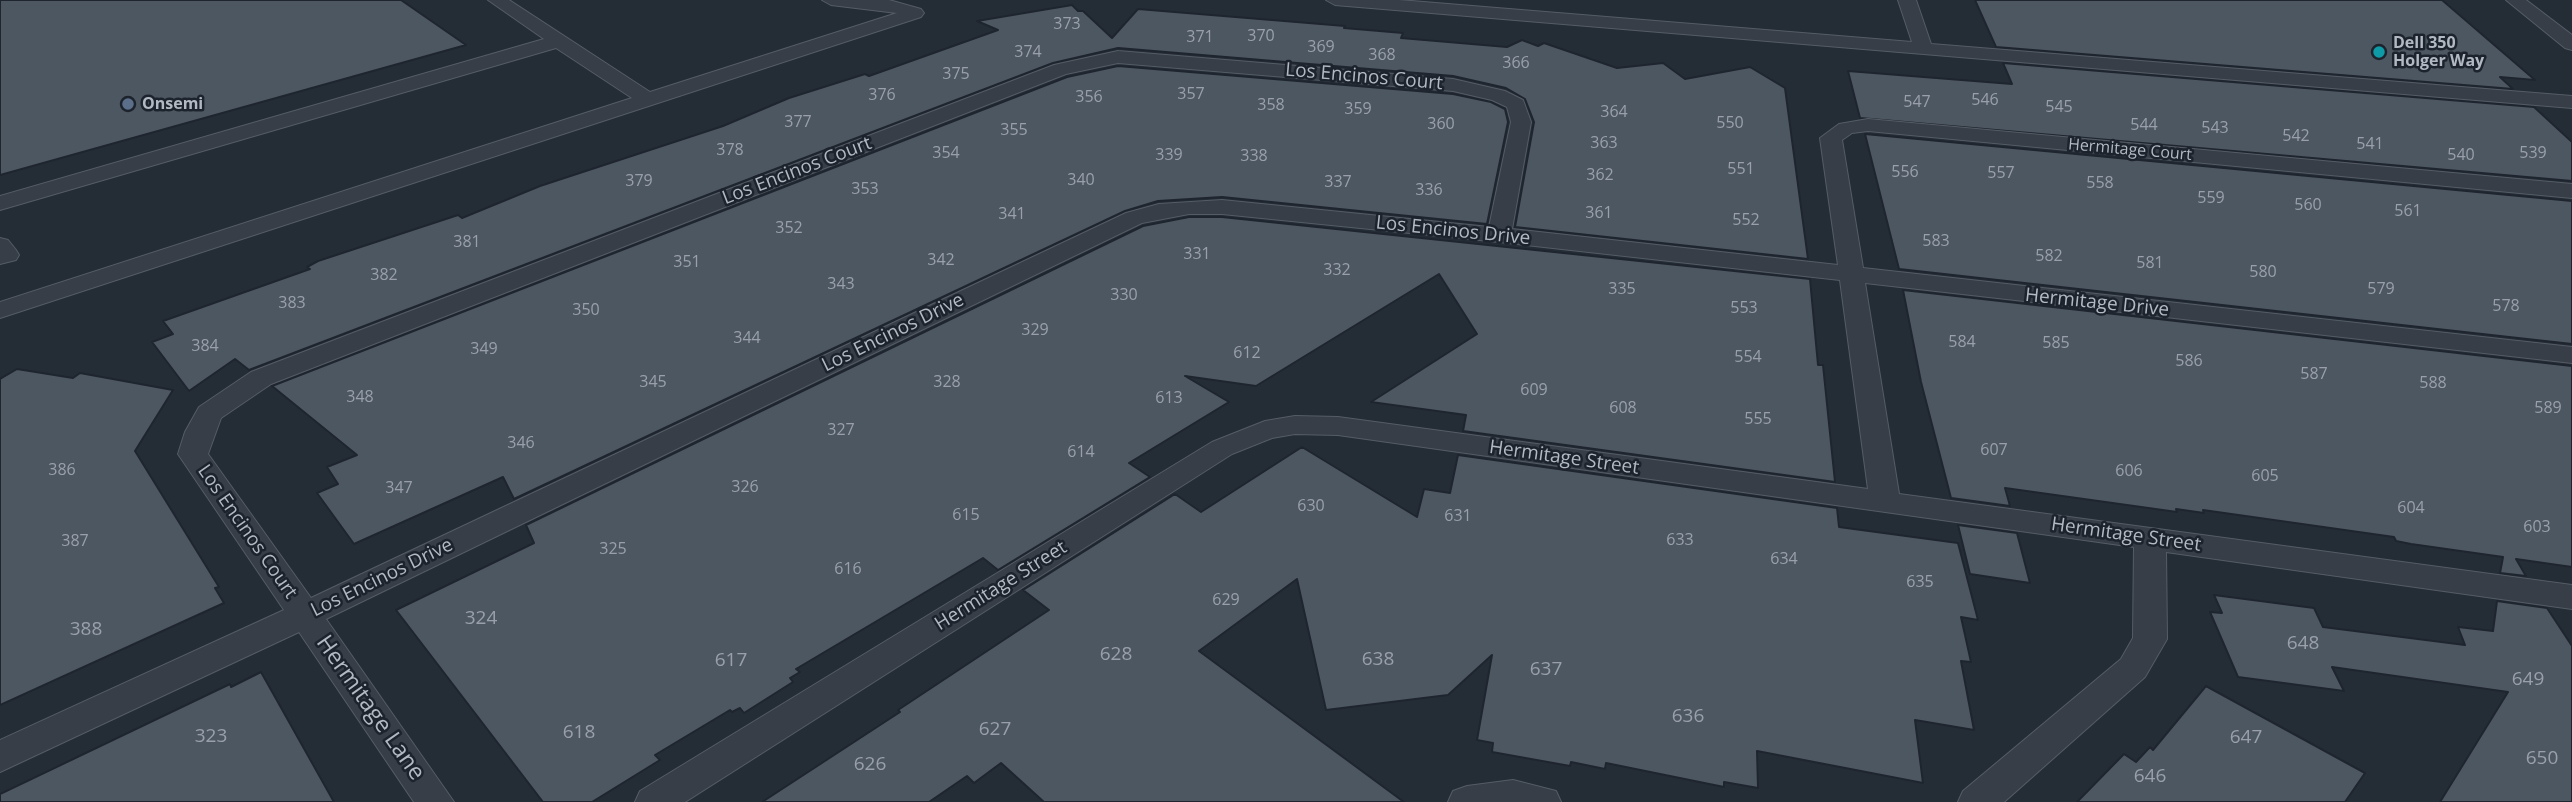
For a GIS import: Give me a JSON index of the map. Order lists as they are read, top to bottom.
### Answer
{
  "streets": {
    "lane": [
      "Los Encinos Court",
      "Hermitage Court",
      "Los Encinos Drive",
      "Hermitage Drive",
      "Hermitage Street",
      "Hermitage Lane"
    ]
  },
  "crossings": [
    ["Los Encinos Court", "Los Encinos Drive"],
    ["Los Encinos Court", "Hermitage Lane"],
    ["Hermitage Court", "Los Encinos Drive"],
    ["Hermitage Court", "Hermitage Drive"],
    ["Los Encinos Drive", "Hermitage Drive"],
    ["Los Encinos Drive", "Hermitage Lane"]
  ],
  "places": ["Dell 350 Holger Way", "Onsemi"],
  "house_numbers": [
    "373",
    "370",
    "371",
    "369",
    "374",
    "368",
    "366",
    "375",
    "357",
    "376",
    "356",
    "546",
    "547",
    "358",
    "545",
    "359",
    "364",
    "377",
    "550",
    "360",
    "544",
    "543",
    "355",
    "542",
    "363",
    "541",
    "378",
    "354",
    "539",
    "339",
    "540",
    "338",
    "551",
    "556",
    "557",
    "362",
    "340",
    "379",
    "337",
    "558",
    "353",
    "336",
    "559",
    "560",
    "561",
    "361",
    "341",
    "552",
    "352",
    "583",
    "381",
    "331",
    "582",
    "342",
    "351",
    "581",
    "332",
    "580",
    "382",
    "343",
    "335",
    "579",
    "330",
    "383",
    "578",
    "553",
    "350",
    "329",
    "344",
    "584",
    "585",
    "384",
    "349",
    "612",
    "554",
    "586",
    "587",
    "345",
    "328",
    "588",
    "609",
    "348",
    "613",
    "608",
    "589",
    "555",
    "327",
    "346",
    "607",
    "614",
    "386",
    "606",
    "605",
    "326",
    "347",
    "630",
    "604",
    "615",
    "631",
    "603",
    "633",
    "387",
    "325",
    "634",
    "616",
    "635",
    "629",
    "324",
    "388",
    "648",
    "628",
    "638",
    "617",
    "637",
    "649",
    "636",
    "627",
    "618",
    "323",
    "647",
    "650",
    "626",
    "646"
  ]
}
